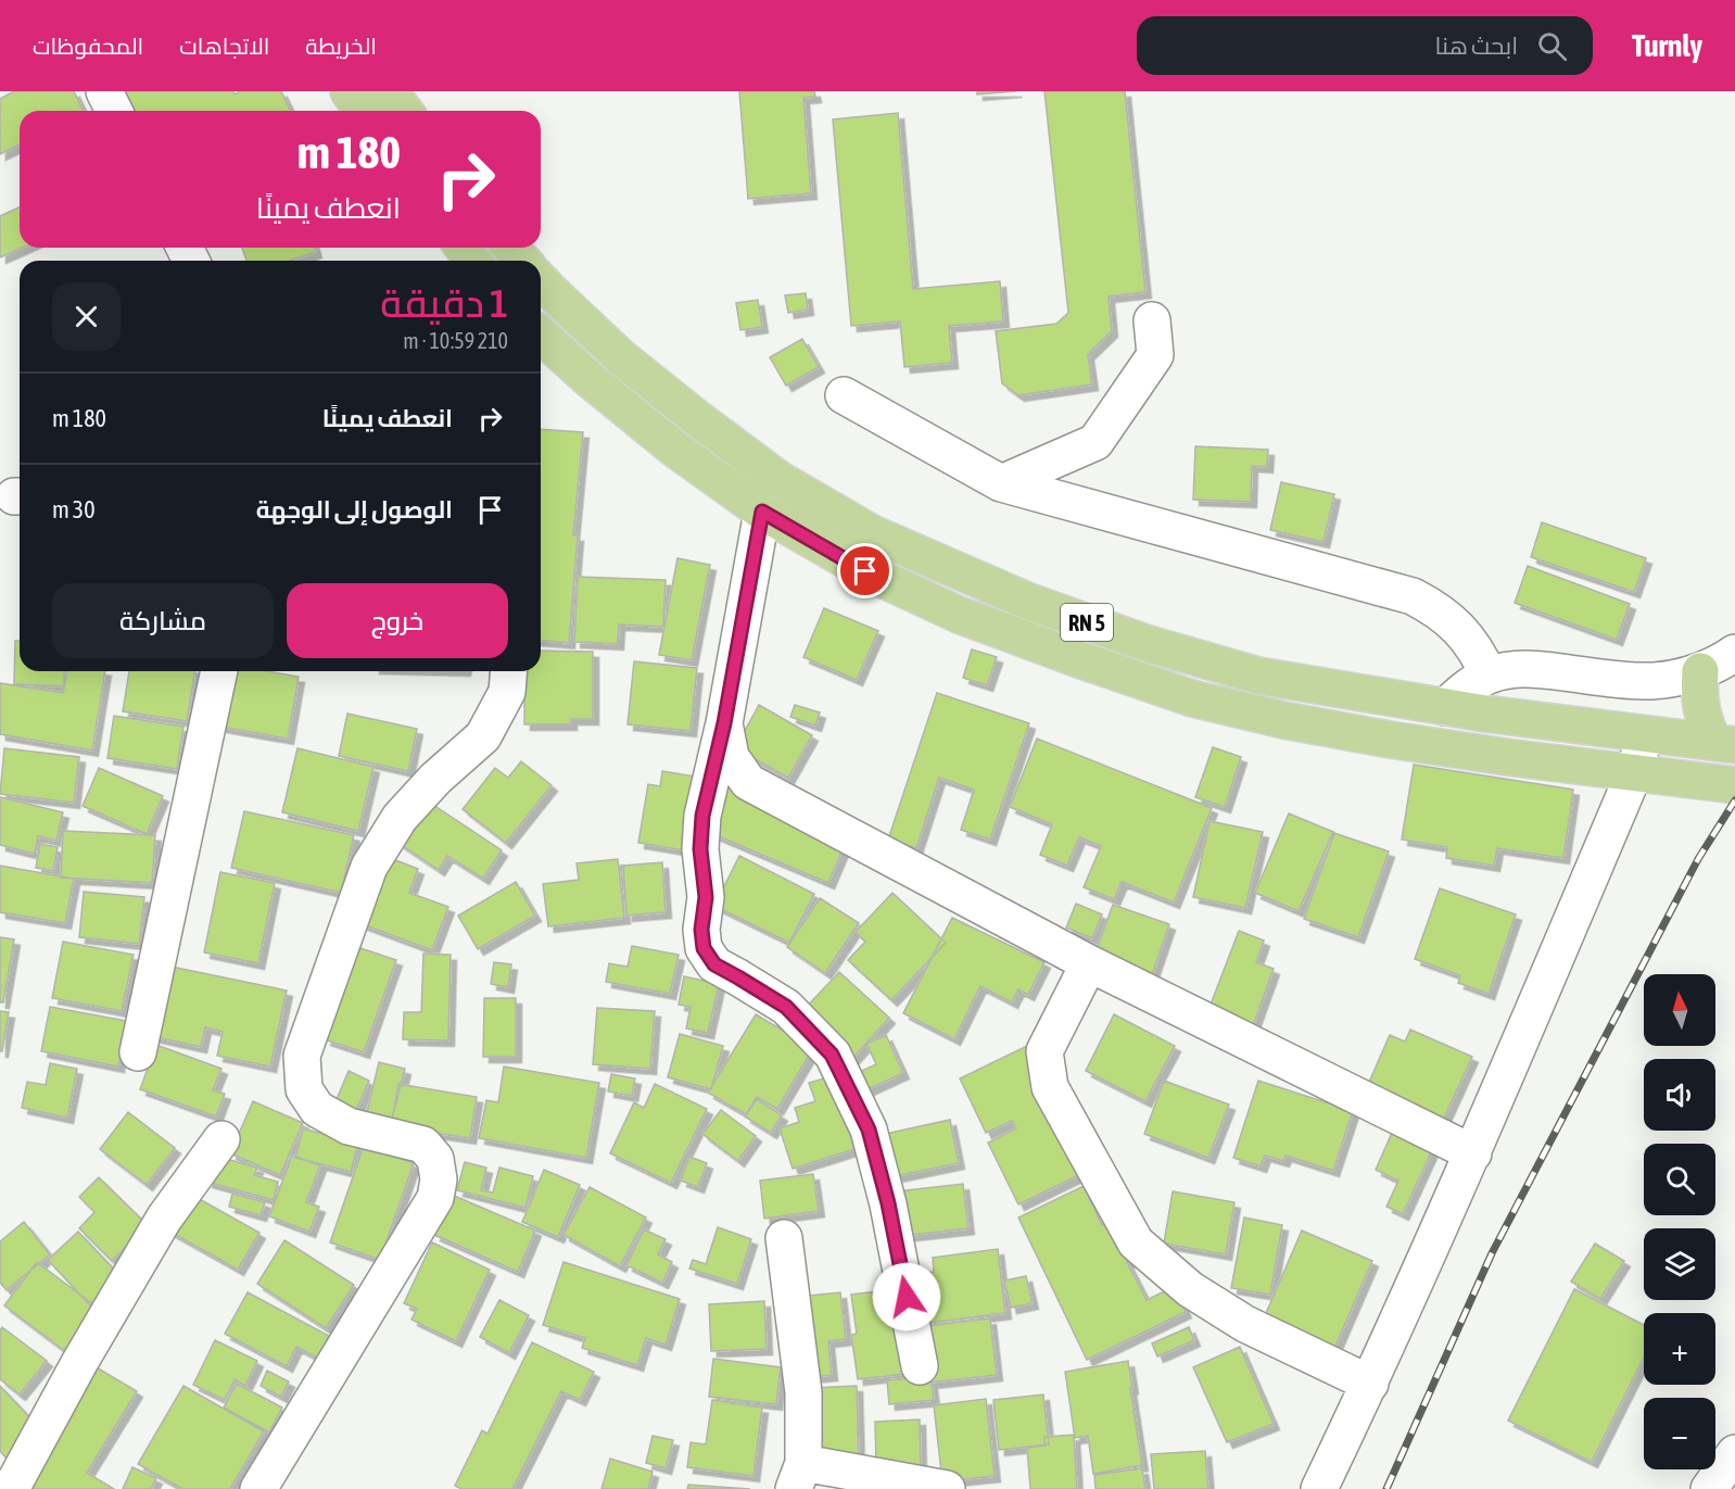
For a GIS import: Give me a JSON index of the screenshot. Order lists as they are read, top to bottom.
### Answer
{
  "streets": {
    "main road": ["RN 5"]
  },
  "north": "top",
  "page": {
    "header": "Turnly",
    "search": "ابحث هنا",
    "nav": ["الخريطة", "الاتجاهات", "المحفوظات"],
    "turn": ["180 m", "انعطف يمينًا"],
    "heading": ["1 دقيقة", "210 m · 10:59"],
    "list": [
      {
        "name": "انعطف يمينًا",
        "value": "180 m"
      },
      {
        "name": "الوصول إلى الوجهة",
        "value": "30 m"
      }
    ],
    "buttons": ["خروج", "مشاركة"],
    "map_buttons": ["+", "−"]
  }
}
